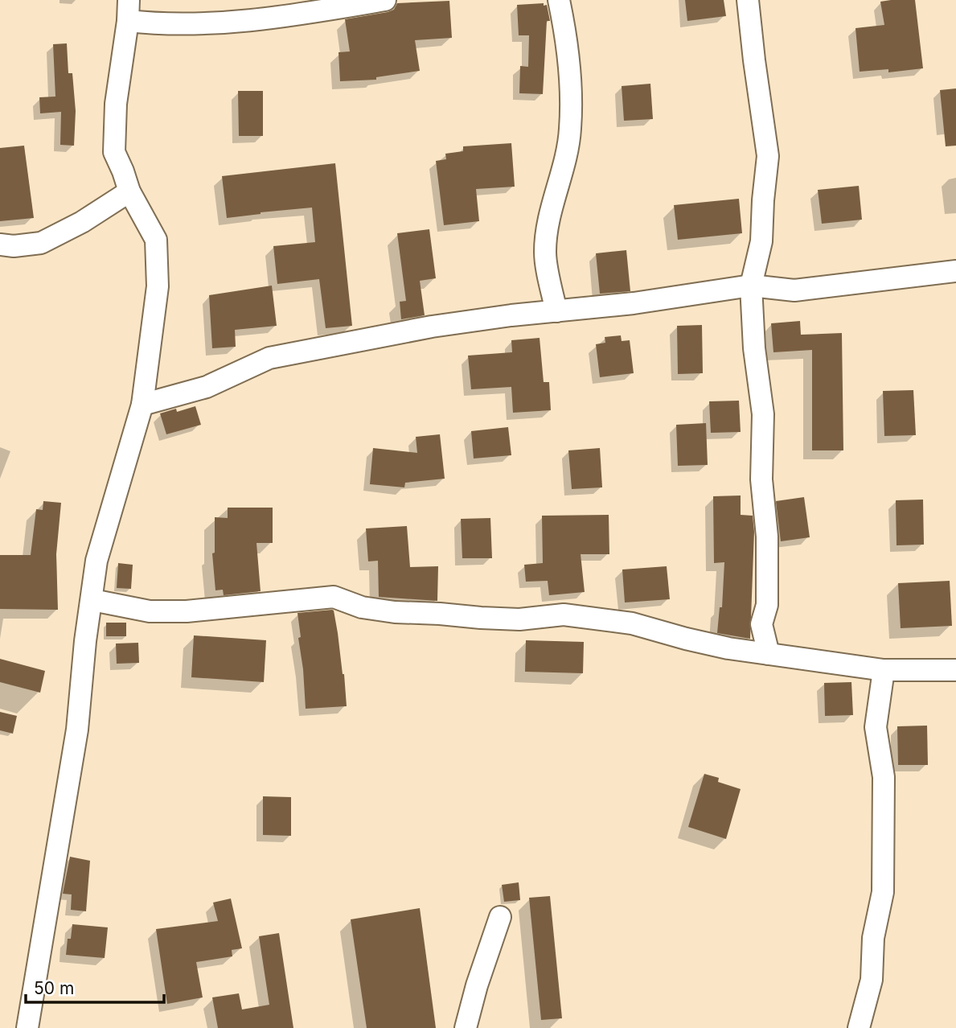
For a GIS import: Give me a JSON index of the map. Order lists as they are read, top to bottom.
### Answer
{
  "scale_bar": "50 m"
}
